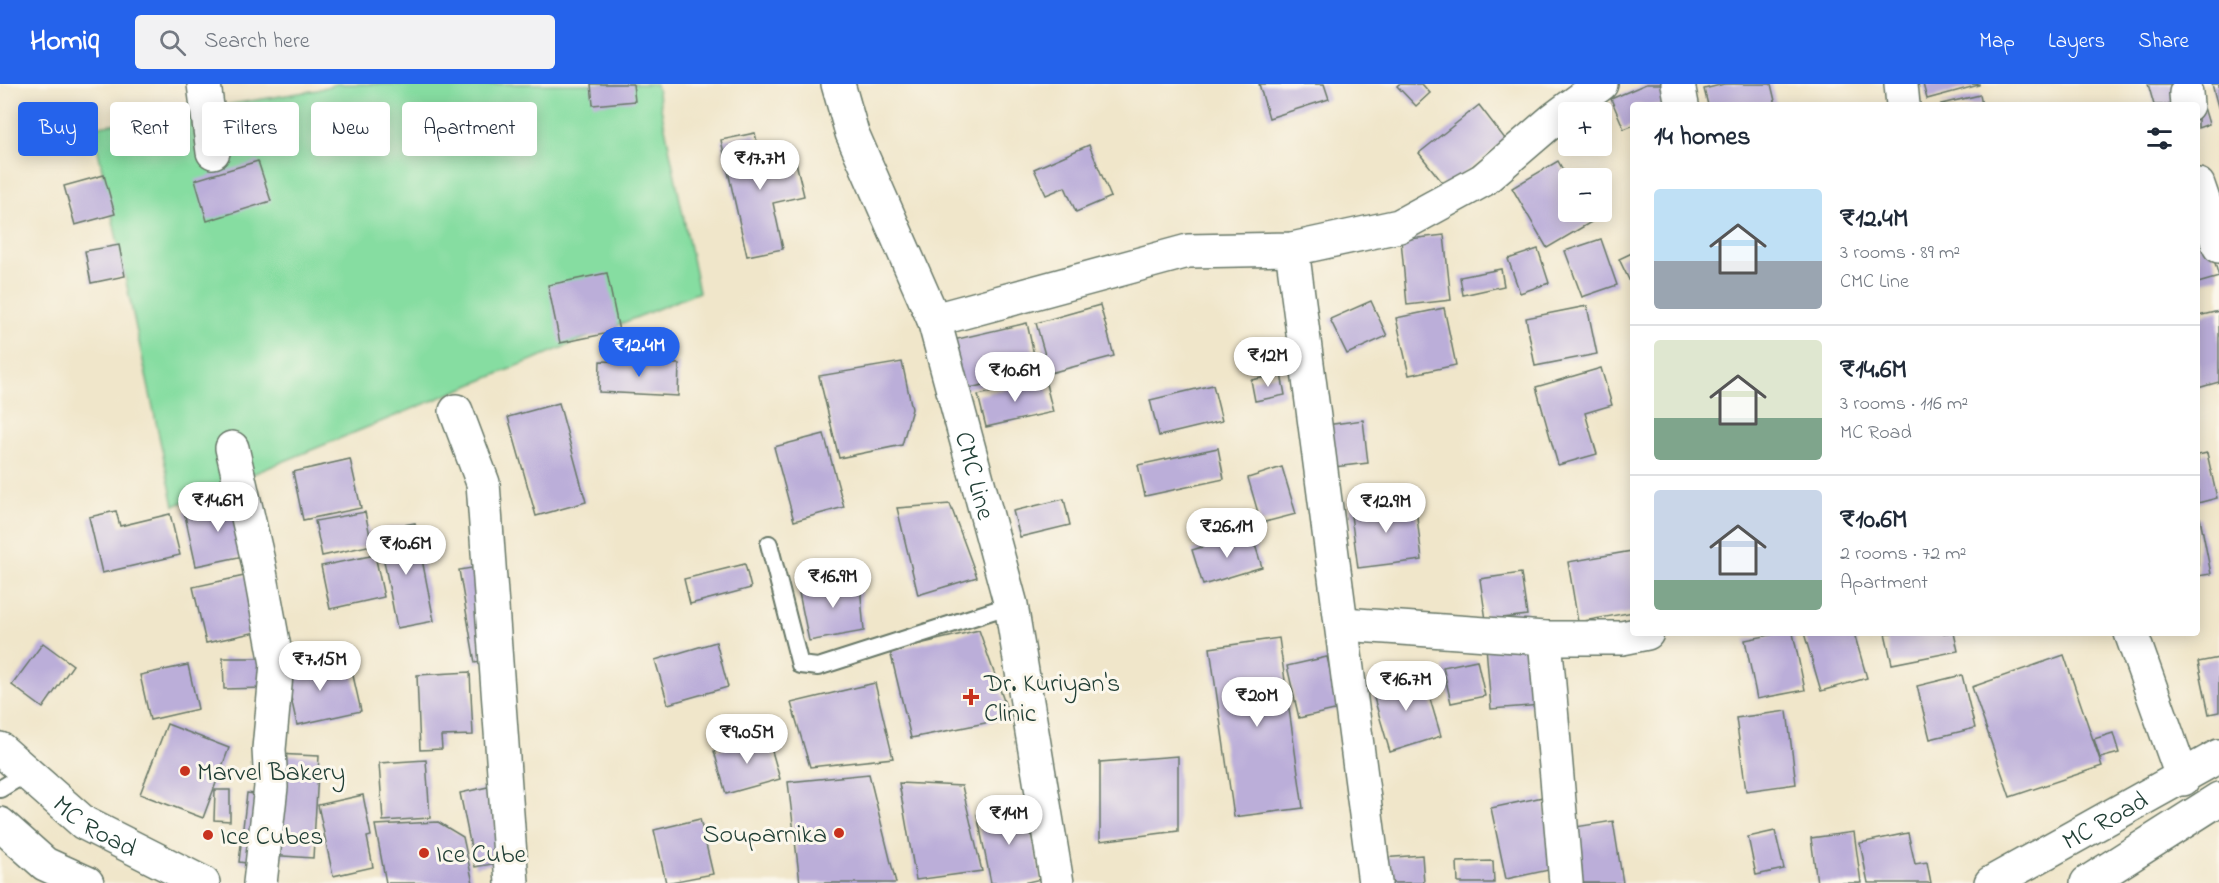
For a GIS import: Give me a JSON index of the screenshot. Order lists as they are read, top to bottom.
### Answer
{
  "streets": {
    "street": ["CMC Line", "MC Road"]
  },
  "places": {
    "health": ["Dr. Kuriyan's Clinic"],
    "other": [
      "Marvel Bakery",
      "Souparnika",
      "Ice Cubes",
      "Ice Cube"
    ]
  },
  "page": {
    "header": "Homiq",
    "search": "Search here",
    "nav": ["Map", "Layers", "Share"],
    "map_buttons": ["+", "−"],
    "chip": [
      "Buy",
      "Rent",
      "Filters",
      "New",
      "Apartment"
    ],
    "heading": "14 homes",
    "price": [
      "₹17.7M",
      "₹12.4M",
      "₹12M",
      "₹10.6M",
      "₹14.6M",
      "₹12.9M",
      "₹26.1M",
      "₹10.6M",
      "₹16.9M",
      "₹7.15M",
      "₹16.7M",
      "₹20M",
      "₹9.05M",
      "₹14M"
    ],
    "list": [
      {
        "name": "₹12.4M",
        "note": "3 rooms · 89 m² · CMC Line"
      },
      {
        "name": "₹14.6M",
        "note": "3 rooms · 116 m² · MC Road"
      },
      {
        "name": "₹10.6M",
        "note": "2 rooms · 72 m² · Apartment"
      }
    ]
  }
}
